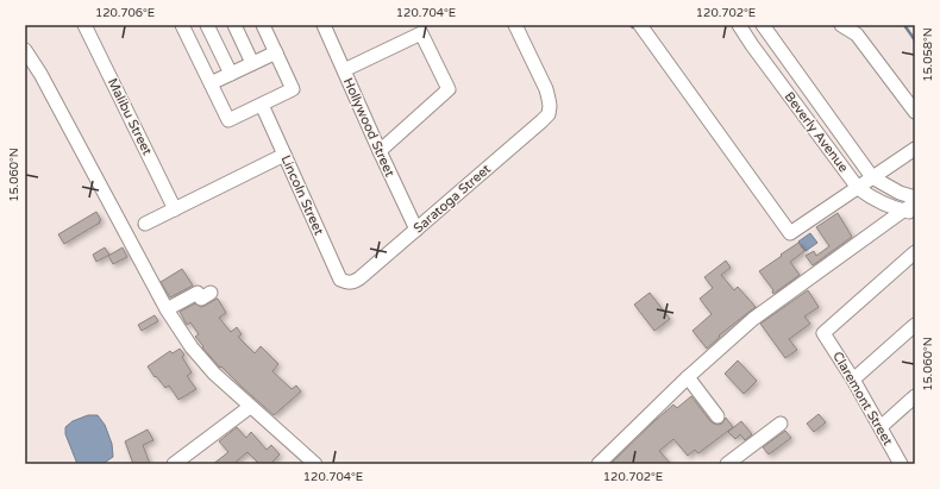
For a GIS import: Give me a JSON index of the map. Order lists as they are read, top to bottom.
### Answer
{
  "streets": {
    "street": [
      "Malibu Street",
      "Hollywood Street",
      "Beverly Avenue",
      "Lincoln Street",
      "Saratoga Street",
      "Claremont Street"
    ]
  },
  "crossings": [
    ["Hollywood Street", "Saratoga Street"],
    ["Lincoln Street", "Saratoga Street"]
  ],
  "coordinates": [
    "120.706°E",
    "120.704°E",
    "120.702°E",
    "15.058°N",
    "15.060°N"
  ]
}
